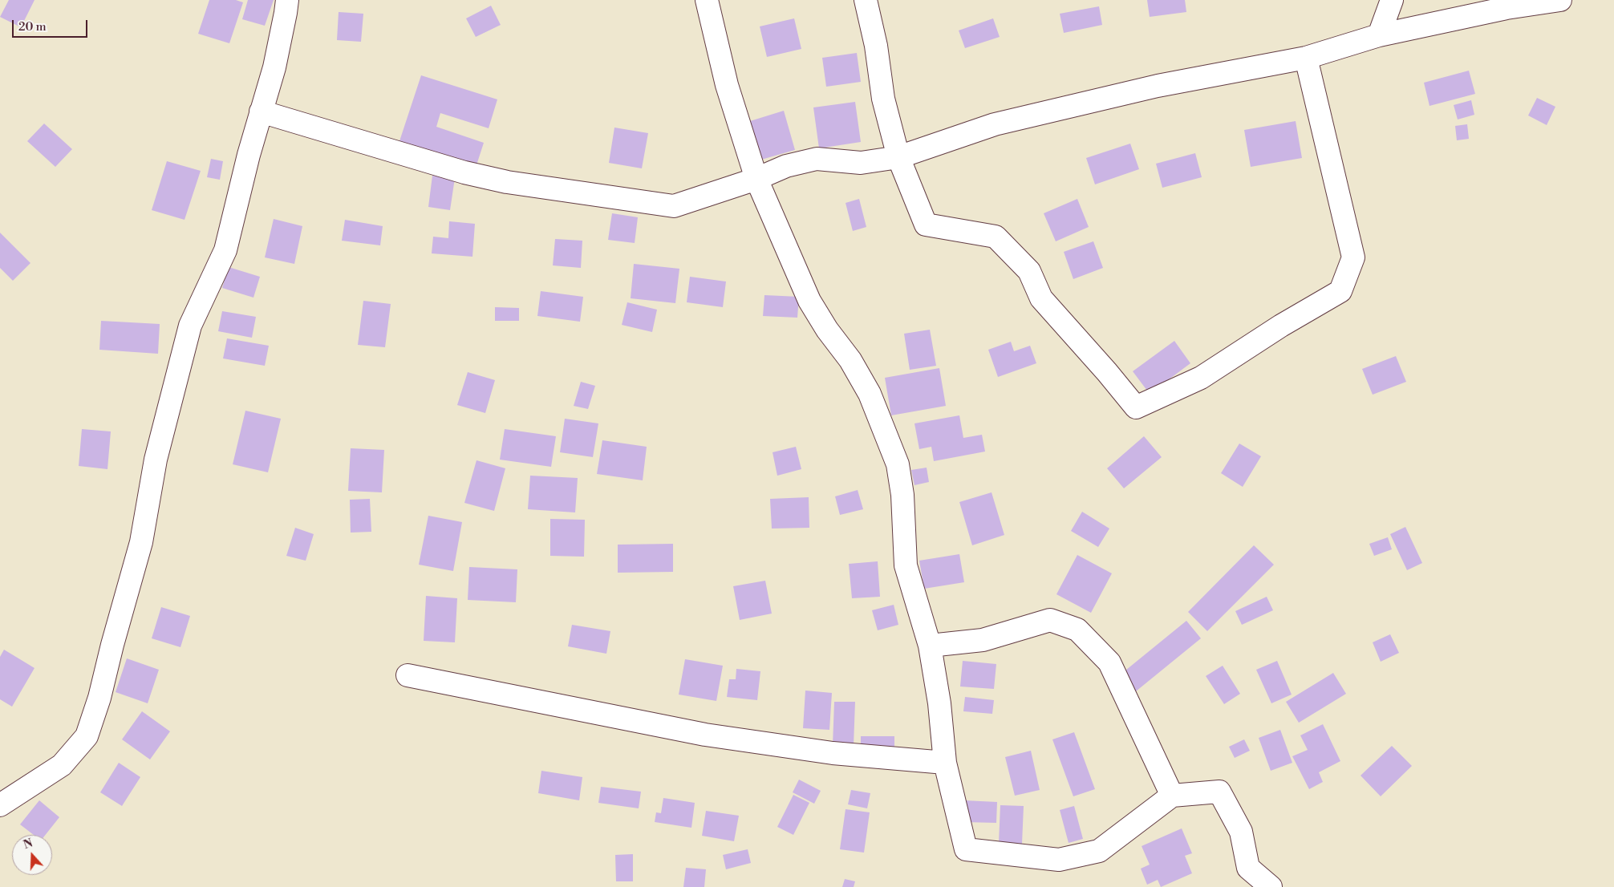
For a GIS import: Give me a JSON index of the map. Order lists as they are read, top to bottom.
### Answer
{
  "scale_bar": "20 m",
  "north": "top"
}
